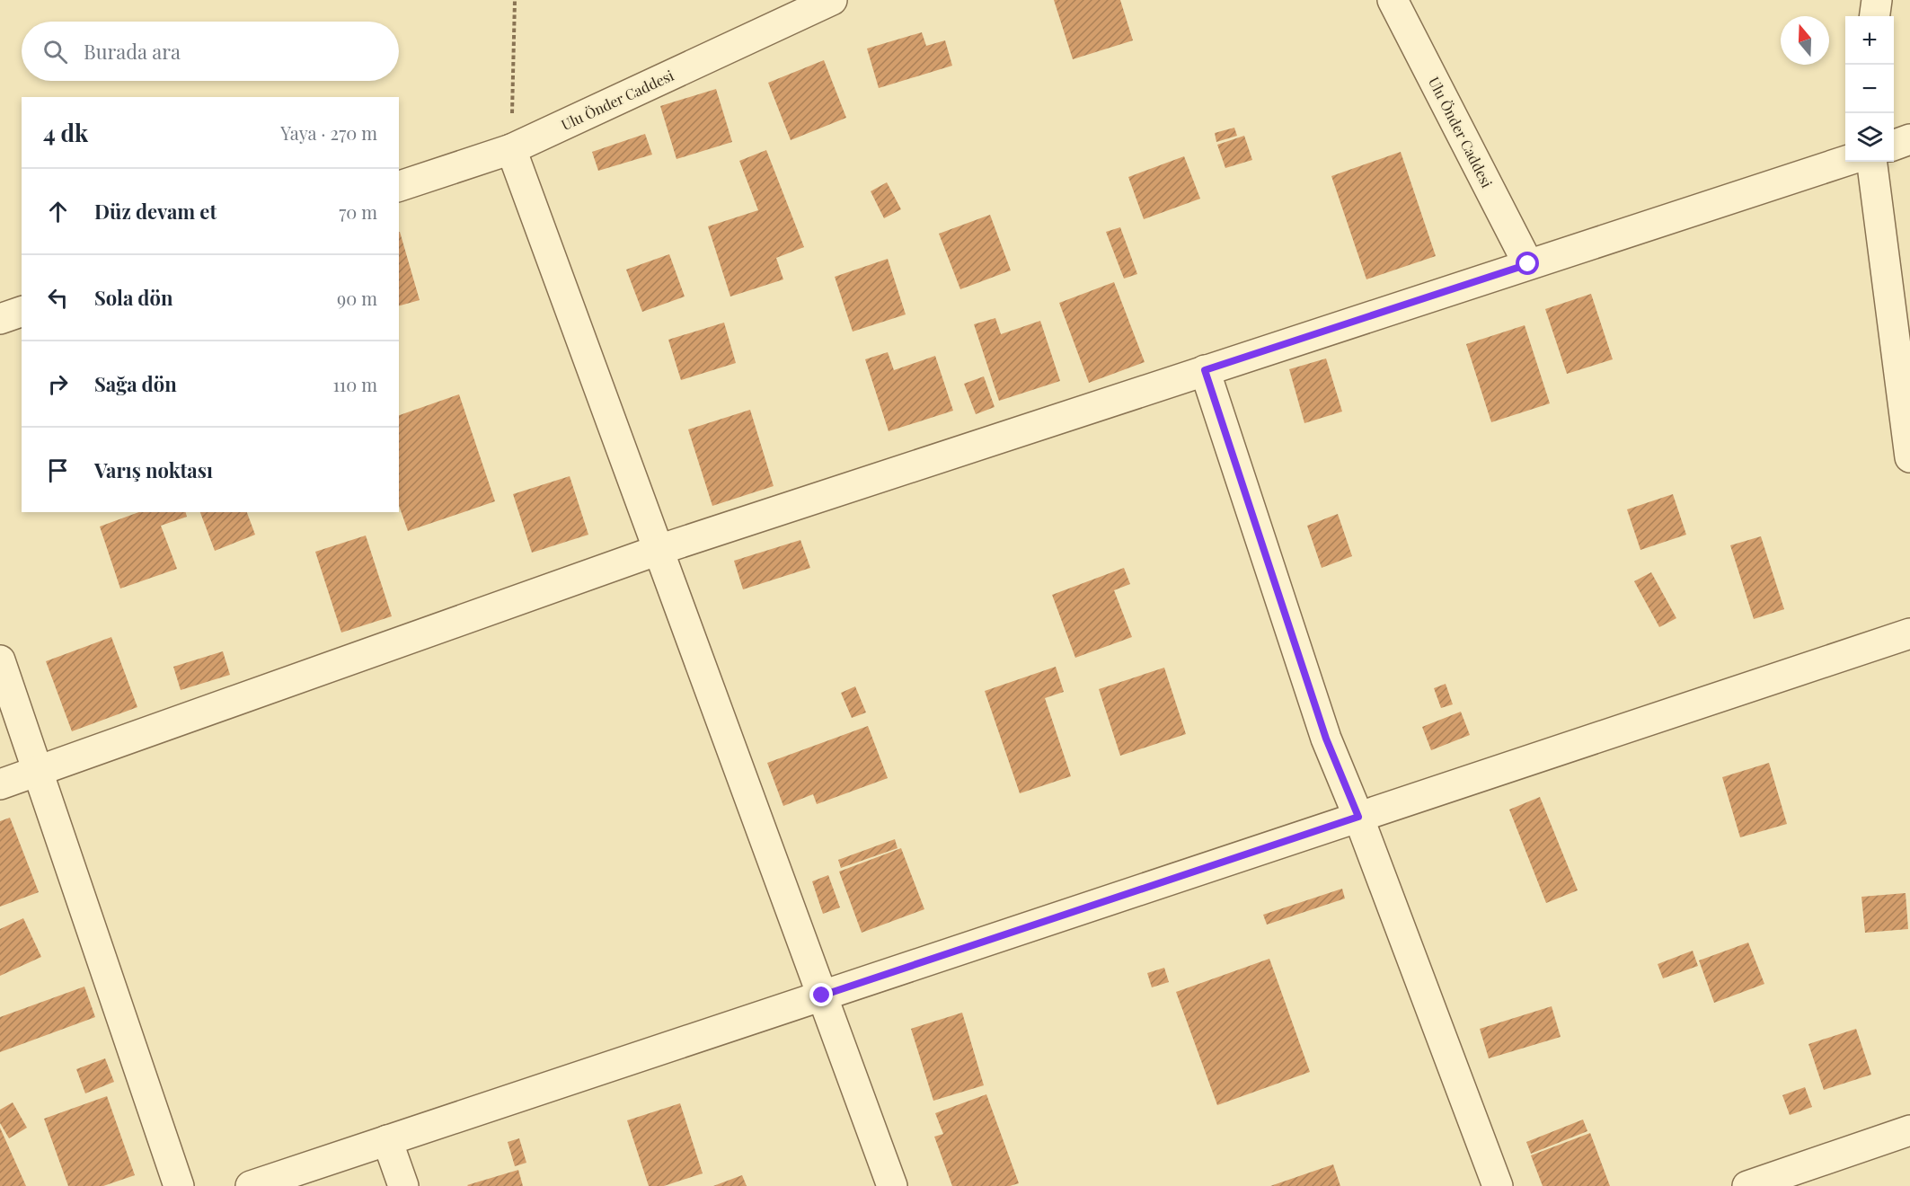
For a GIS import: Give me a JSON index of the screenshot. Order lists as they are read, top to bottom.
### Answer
{
  "streets": {
    "street": ["Ulu Önder Caddesi"]
  },
  "north": "top",
  "page": {
    "map_buttons": ["+", "−"],
    "search": "Burada ara",
    "heading": ["4 dk", "Yaya · 270 m"],
    "list": [
      ["Düz devam et", "70 m"],
      ["Sola dön", "90 m"],
      ["Sağa dön", "110 m"],
      "Varış noktası"
    ]
  }
}
